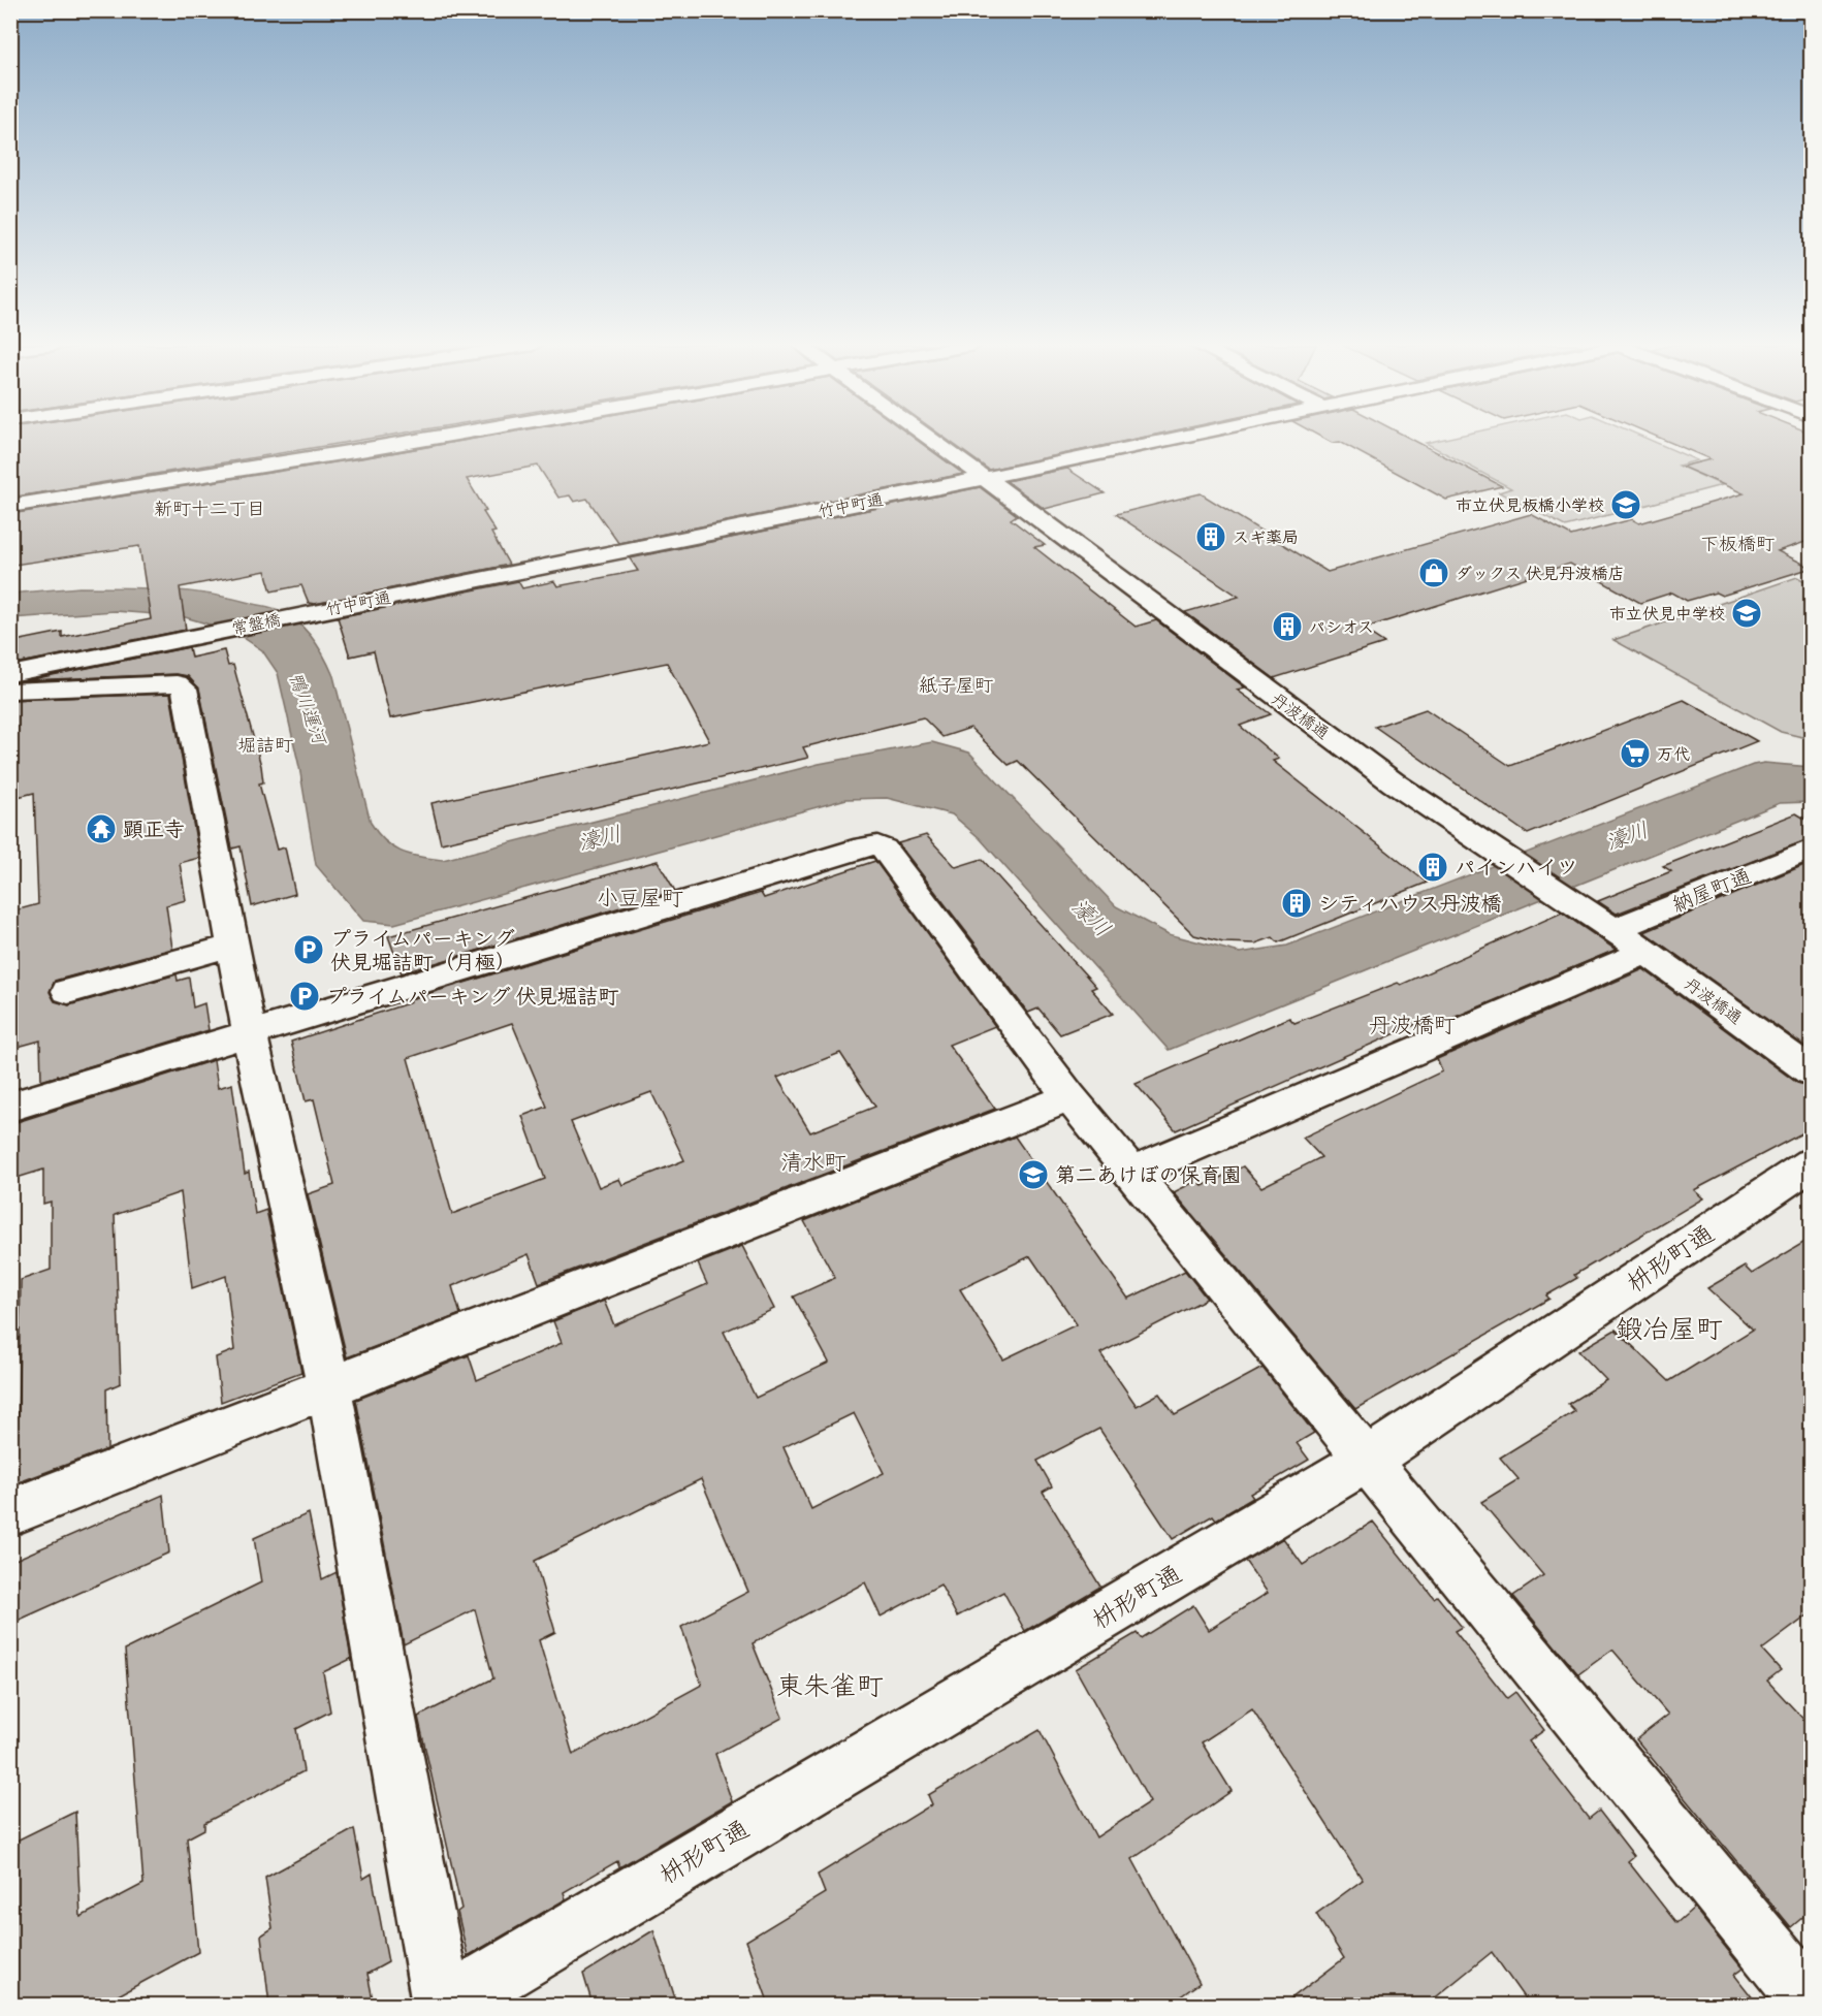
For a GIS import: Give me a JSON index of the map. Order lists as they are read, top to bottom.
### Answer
{
  "streets": {
    "street": [
      "竹中町通",
      "常盤橋",
      "丹波橋通",
      "納屋町通",
      "枡形町通"
    ]
  },
  "crossings": [
    ["竹中町通", "常盤橋"],
    ["竹中町通", "丹波橋通"],
    ["丹波橋通", "納屋町通"]
  ],
  "districts": [
    "新町十二丁目",
    "下板橋町",
    "紙子屋町",
    "堀詰町",
    "小豆屋町",
    "丹波橋町",
    "清水町",
    "鍛冶屋町",
    "東朱雀町"
  ],
  "water": ["鴨川運河", "濠川"],
  "places": {
    "school or university": ["市立伏見板橋小学校", "市立伏見中学校", "第二あけぼの保育園"],
    "building": [
      "スギ薬局",
      "パシオス",
      "パインハイツ",
      "シティハウス丹波橋"
    ],
    "shop": ["ダックス 伏見丹波橋店"],
    "supermarket": ["万代"],
    "temple": ["顕正寺"],
    "parking": ["プライムパーキング 伏見堀詰町（月極）", "プライムパーキング 伏見堀詰町"]
  }
}
